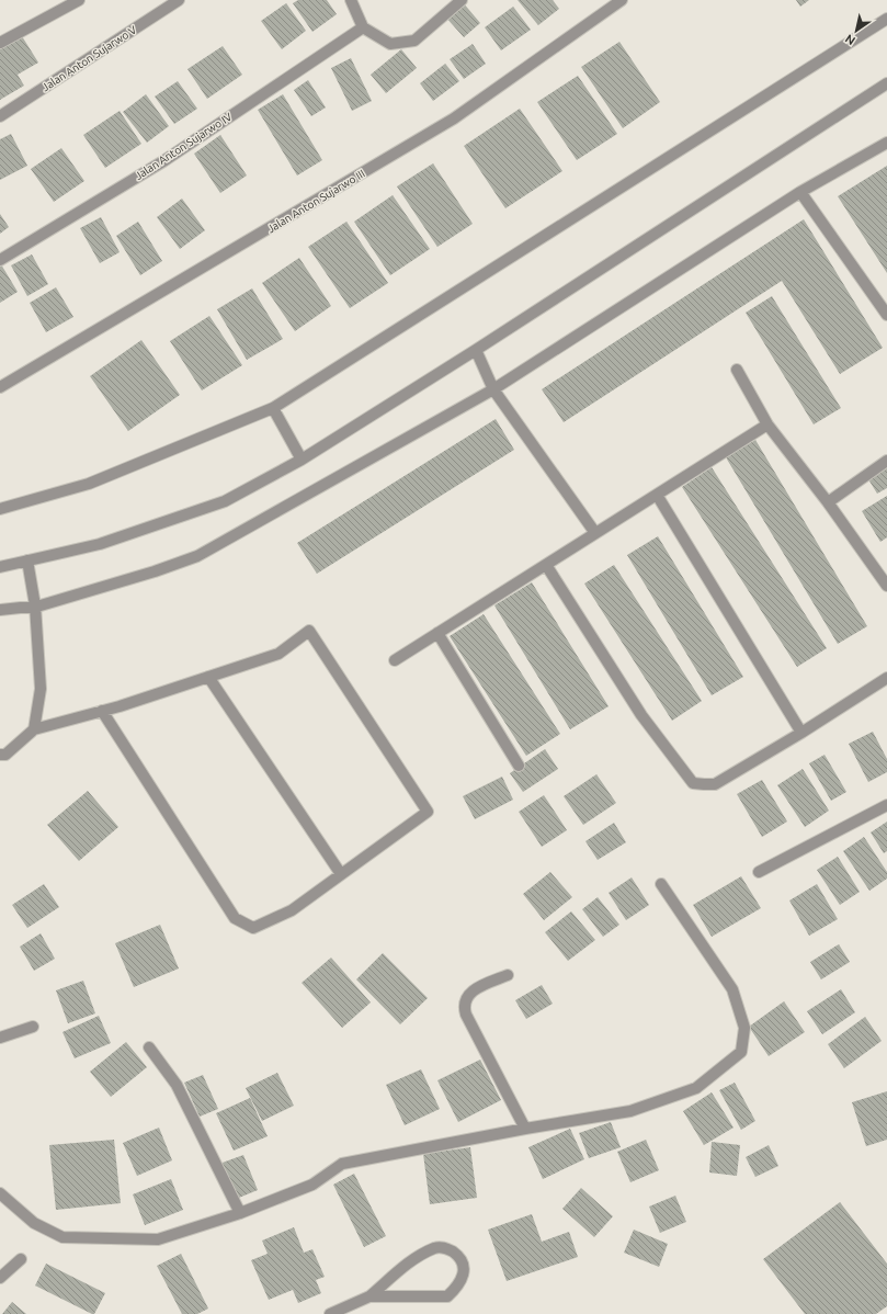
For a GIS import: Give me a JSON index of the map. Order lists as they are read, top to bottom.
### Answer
{
  "streets": {
    "street": ["Jalan Anton Sujarwo V", "Jalan Anton Sujarwo IV", "Jalan Anton Sujarwo III"]
  },
  "north": "bottom left"
}
